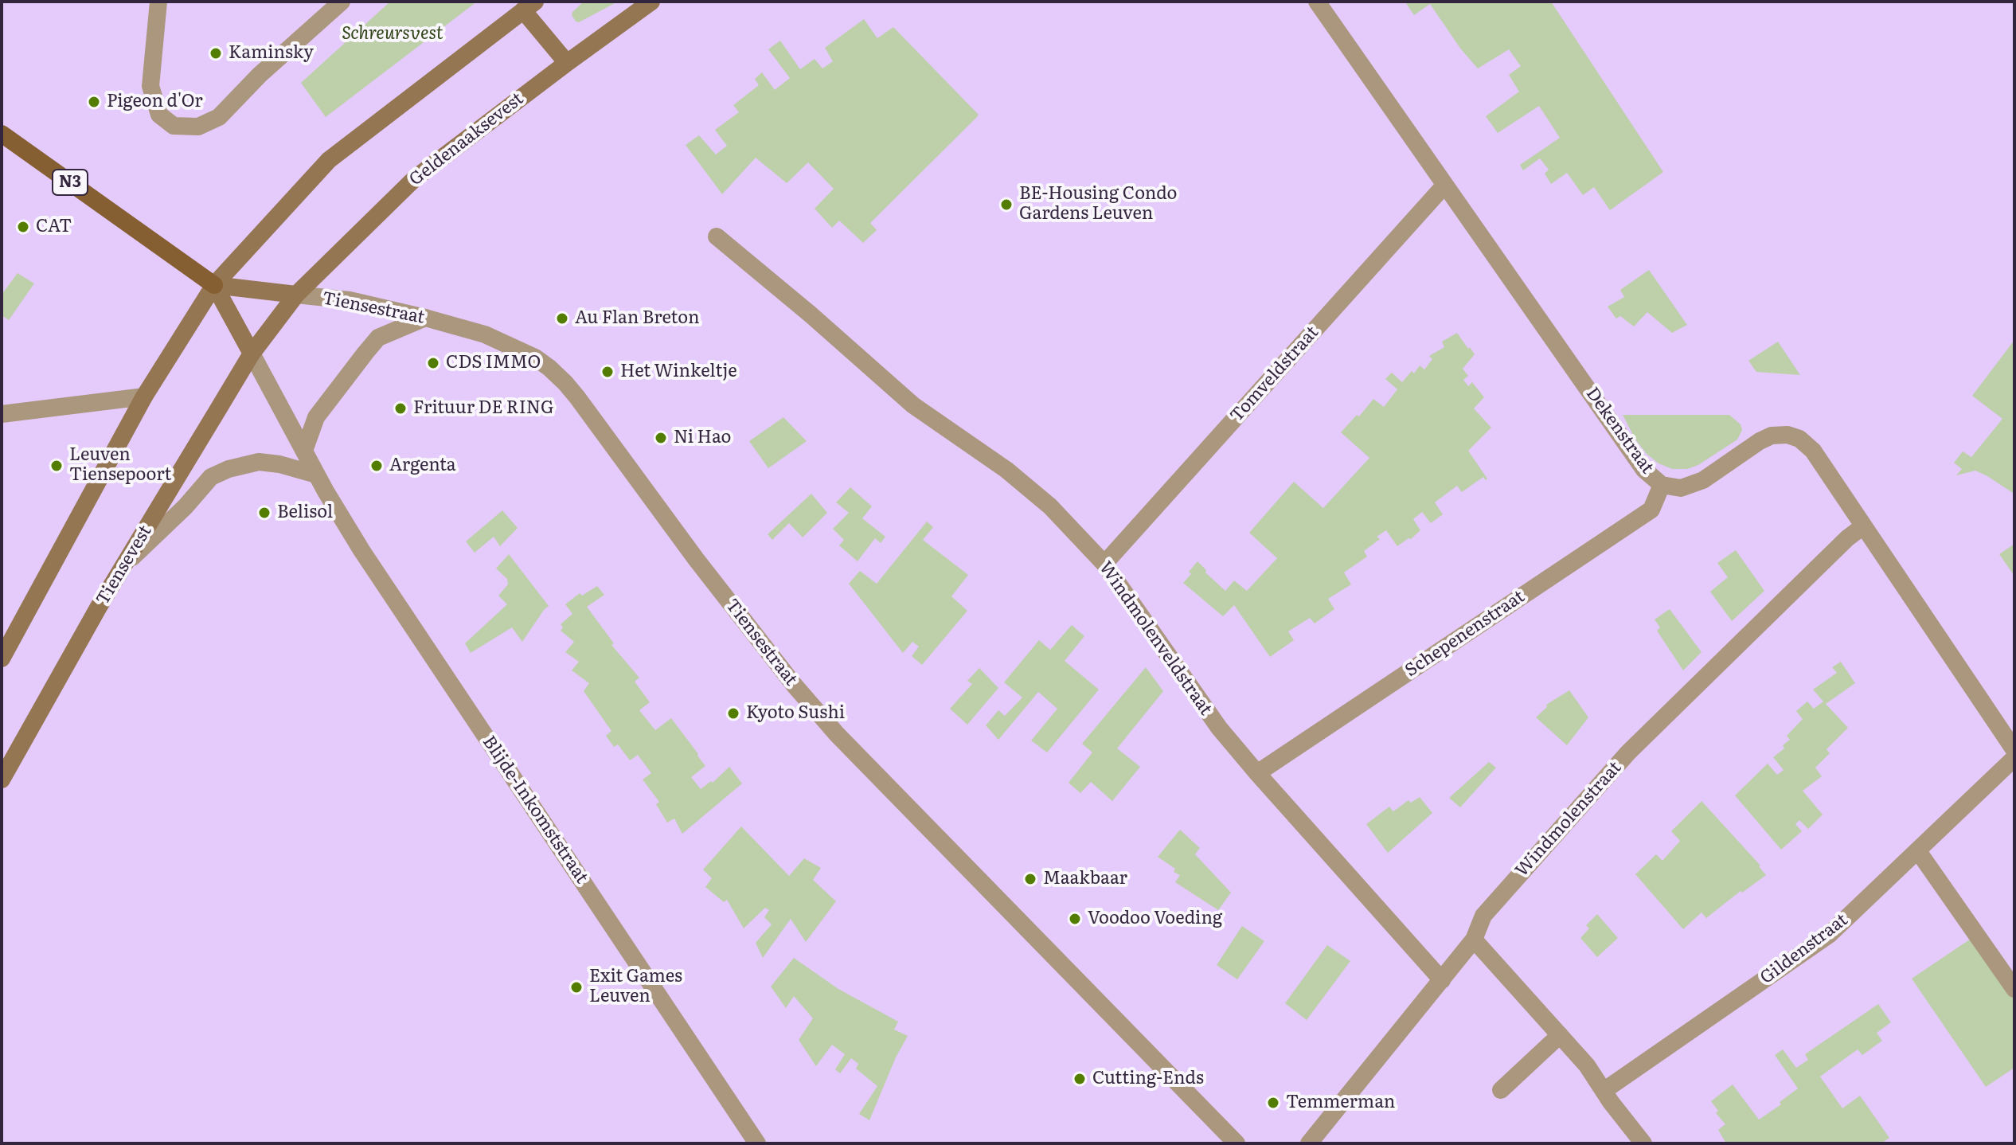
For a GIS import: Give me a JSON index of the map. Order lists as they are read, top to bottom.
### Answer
{
  "streets": {
    "main road": ["Geldenaaksevest", "N3", "Tiensevest"],
    "street": [
      "Tiensestraat",
      "Tomveldstraat",
      "Dekenstraat",
      "Schepenenstraat",
      "Windmolenveldstraat",
      "Blijde-Inkomststraat",
      "Windmolenstraat",
      "Gildenstraat"
    ]
  },
  "crossings": [
    ["Geldenaaksevest", "Tiensestraat"],
    ["Geldenaaksevest", "Tiensevest"],
    ["Geldenaaksevest", "Blijde-Inkomststraat"],
    ["Tomveldstraat", "Dekenstraat"],
    ["Tomveldstraat", "Windmolenveldstraat"],
    ["Dekenstraat", "Schepenenstraat"],
    ["Dekenstraat", "Windmolenstraat"],
    ["Tiensevest", "Blijde-Inkomststraat"],
    ["Schepenenstraat", "Windmolenveldstraat"],
    ["Windmolenveldstraat", "Windmolenstraat"]
  ],
  "parks": ["Schreursvest"],
  "places": [
    "Kaminsky",
    "Pigeon d'Or",
    "BE-Housing Condo Gardens Leuven",
    "CAT",
    "Au Flan Breton",
    "CDS IMMO",
    "Het Winkeltje",
    "Frituur DE RING",
    "Ni Hao",
    "Leuven Tiensepoort",
    "Argenta",
    "Belisol",
    "Kyoto Sushi",
    "Maakbaar",
    "Voodoo Voeding",
    "Exit Games Leuven",
    "Cutting-Ends",
    "Temmerman"
  ]
}
